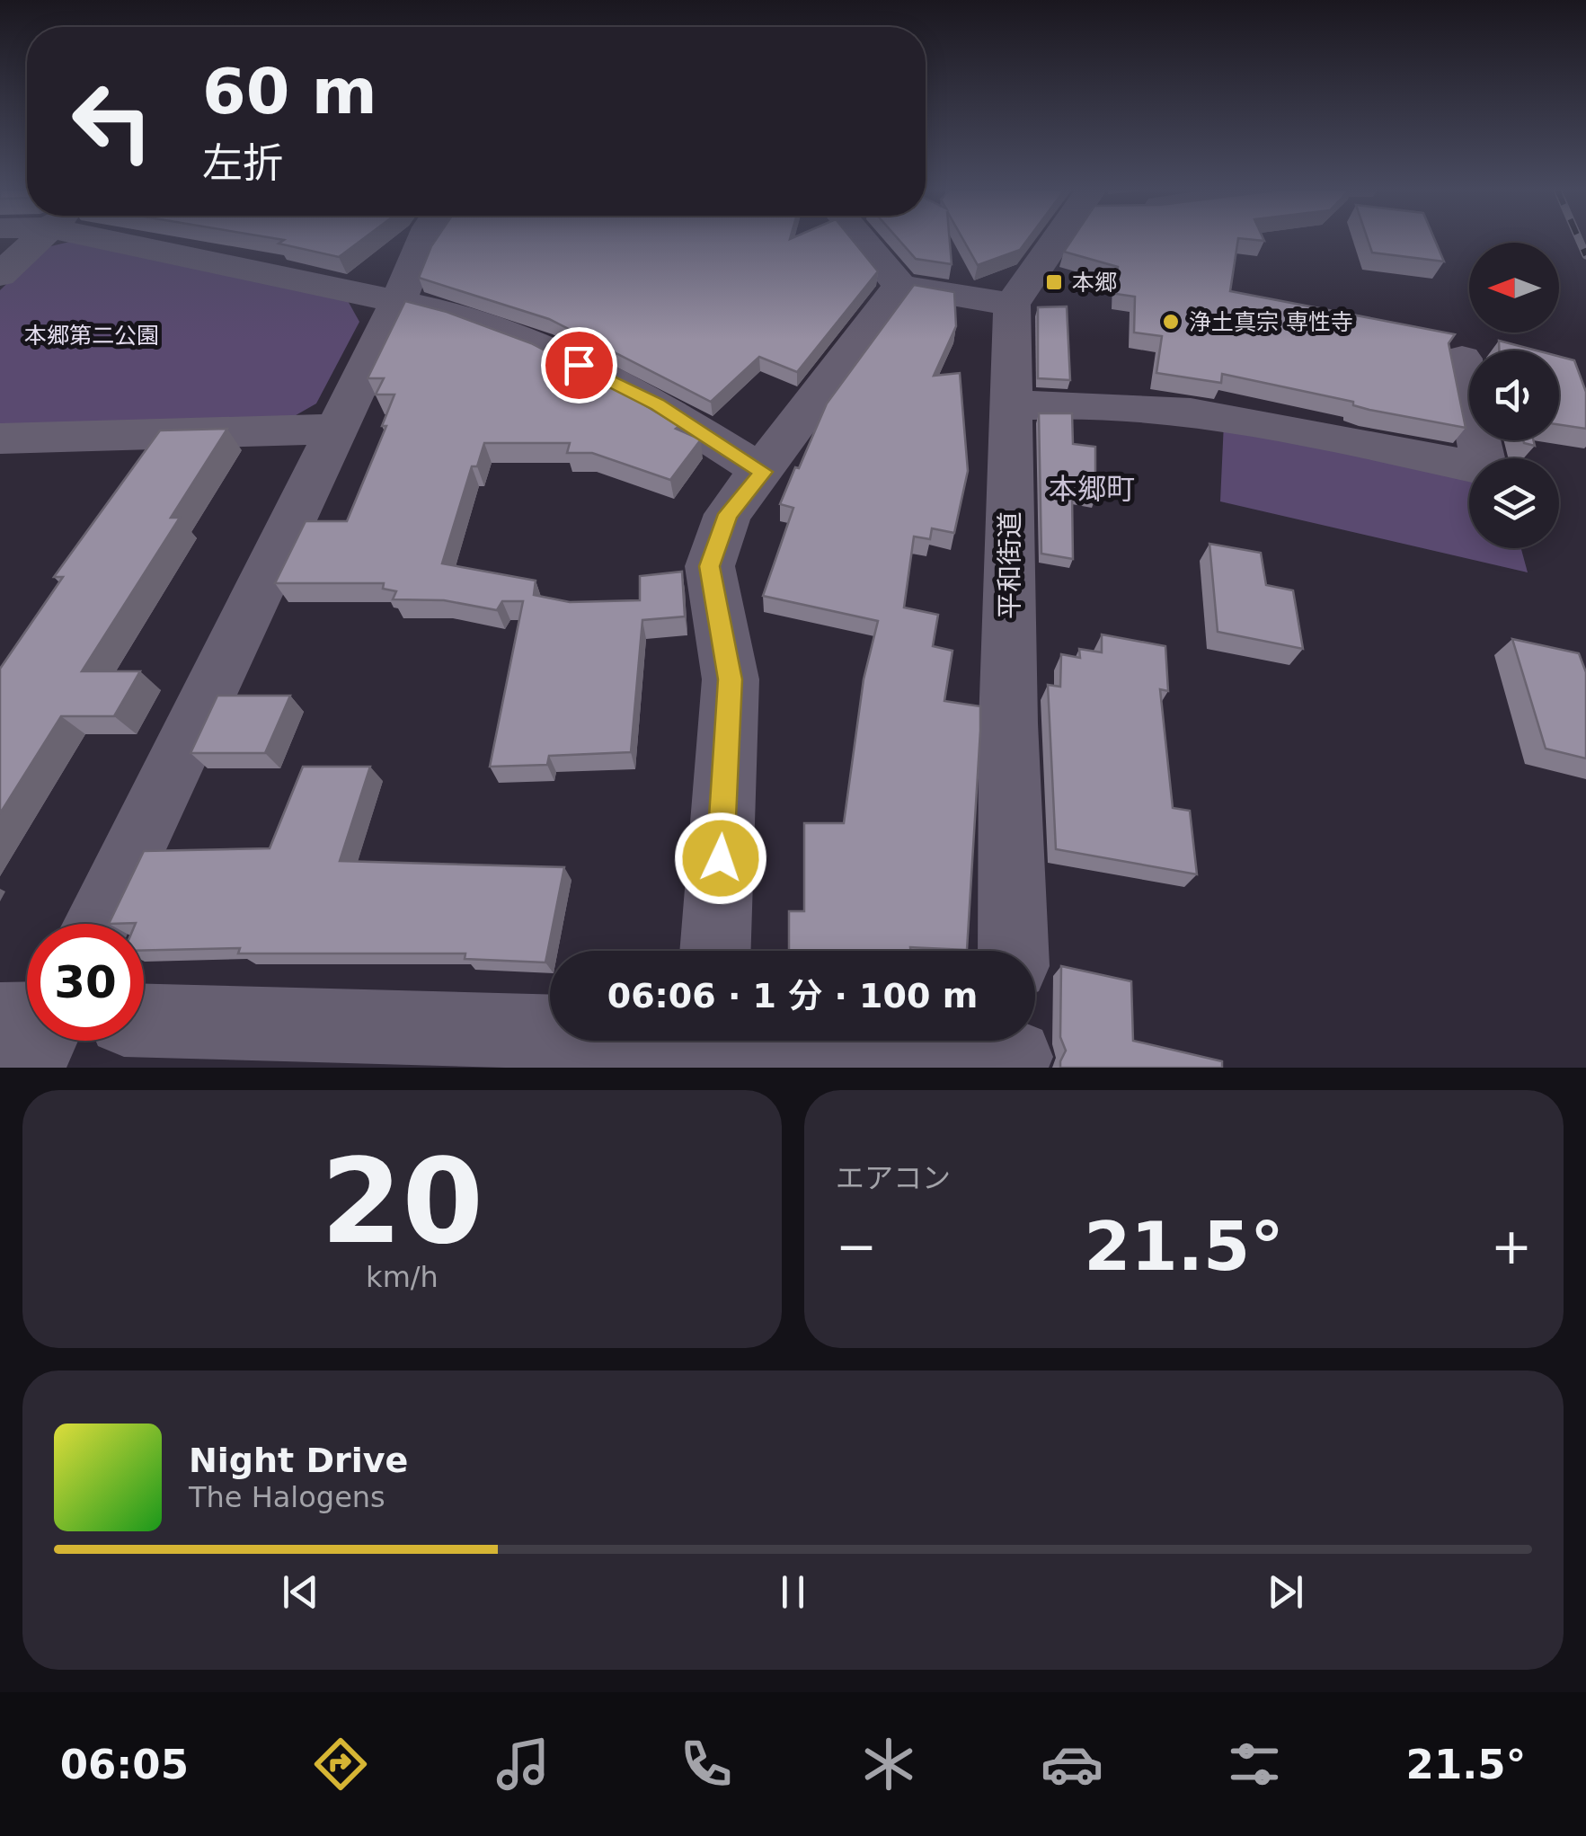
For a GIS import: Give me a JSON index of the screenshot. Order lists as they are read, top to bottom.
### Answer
{
  "streets": {
    "street": ["平和街道"]
  },
  "districts": ["本郷町"],
  "parks": ["本郷第二公園"],
  "places": {
    "transit": ["本郷"],
    "other": ["浄土真宗 専性寺"]
  },
  "north": "left",
  "page": {
    "turn": ["60 m", "左折"],
    "limit": "30",
    "trip": "06:06 · 1 分 · 100 m",
    "tile": [
      ["20", "km/h"],
      "エアコン"
    ],
    "heat": ["−", "21.5°", "+"],
    "song": ["Night Drive", "The Halogens"],
    "tabs": ["06:05", "21.5°"]
  }
}
